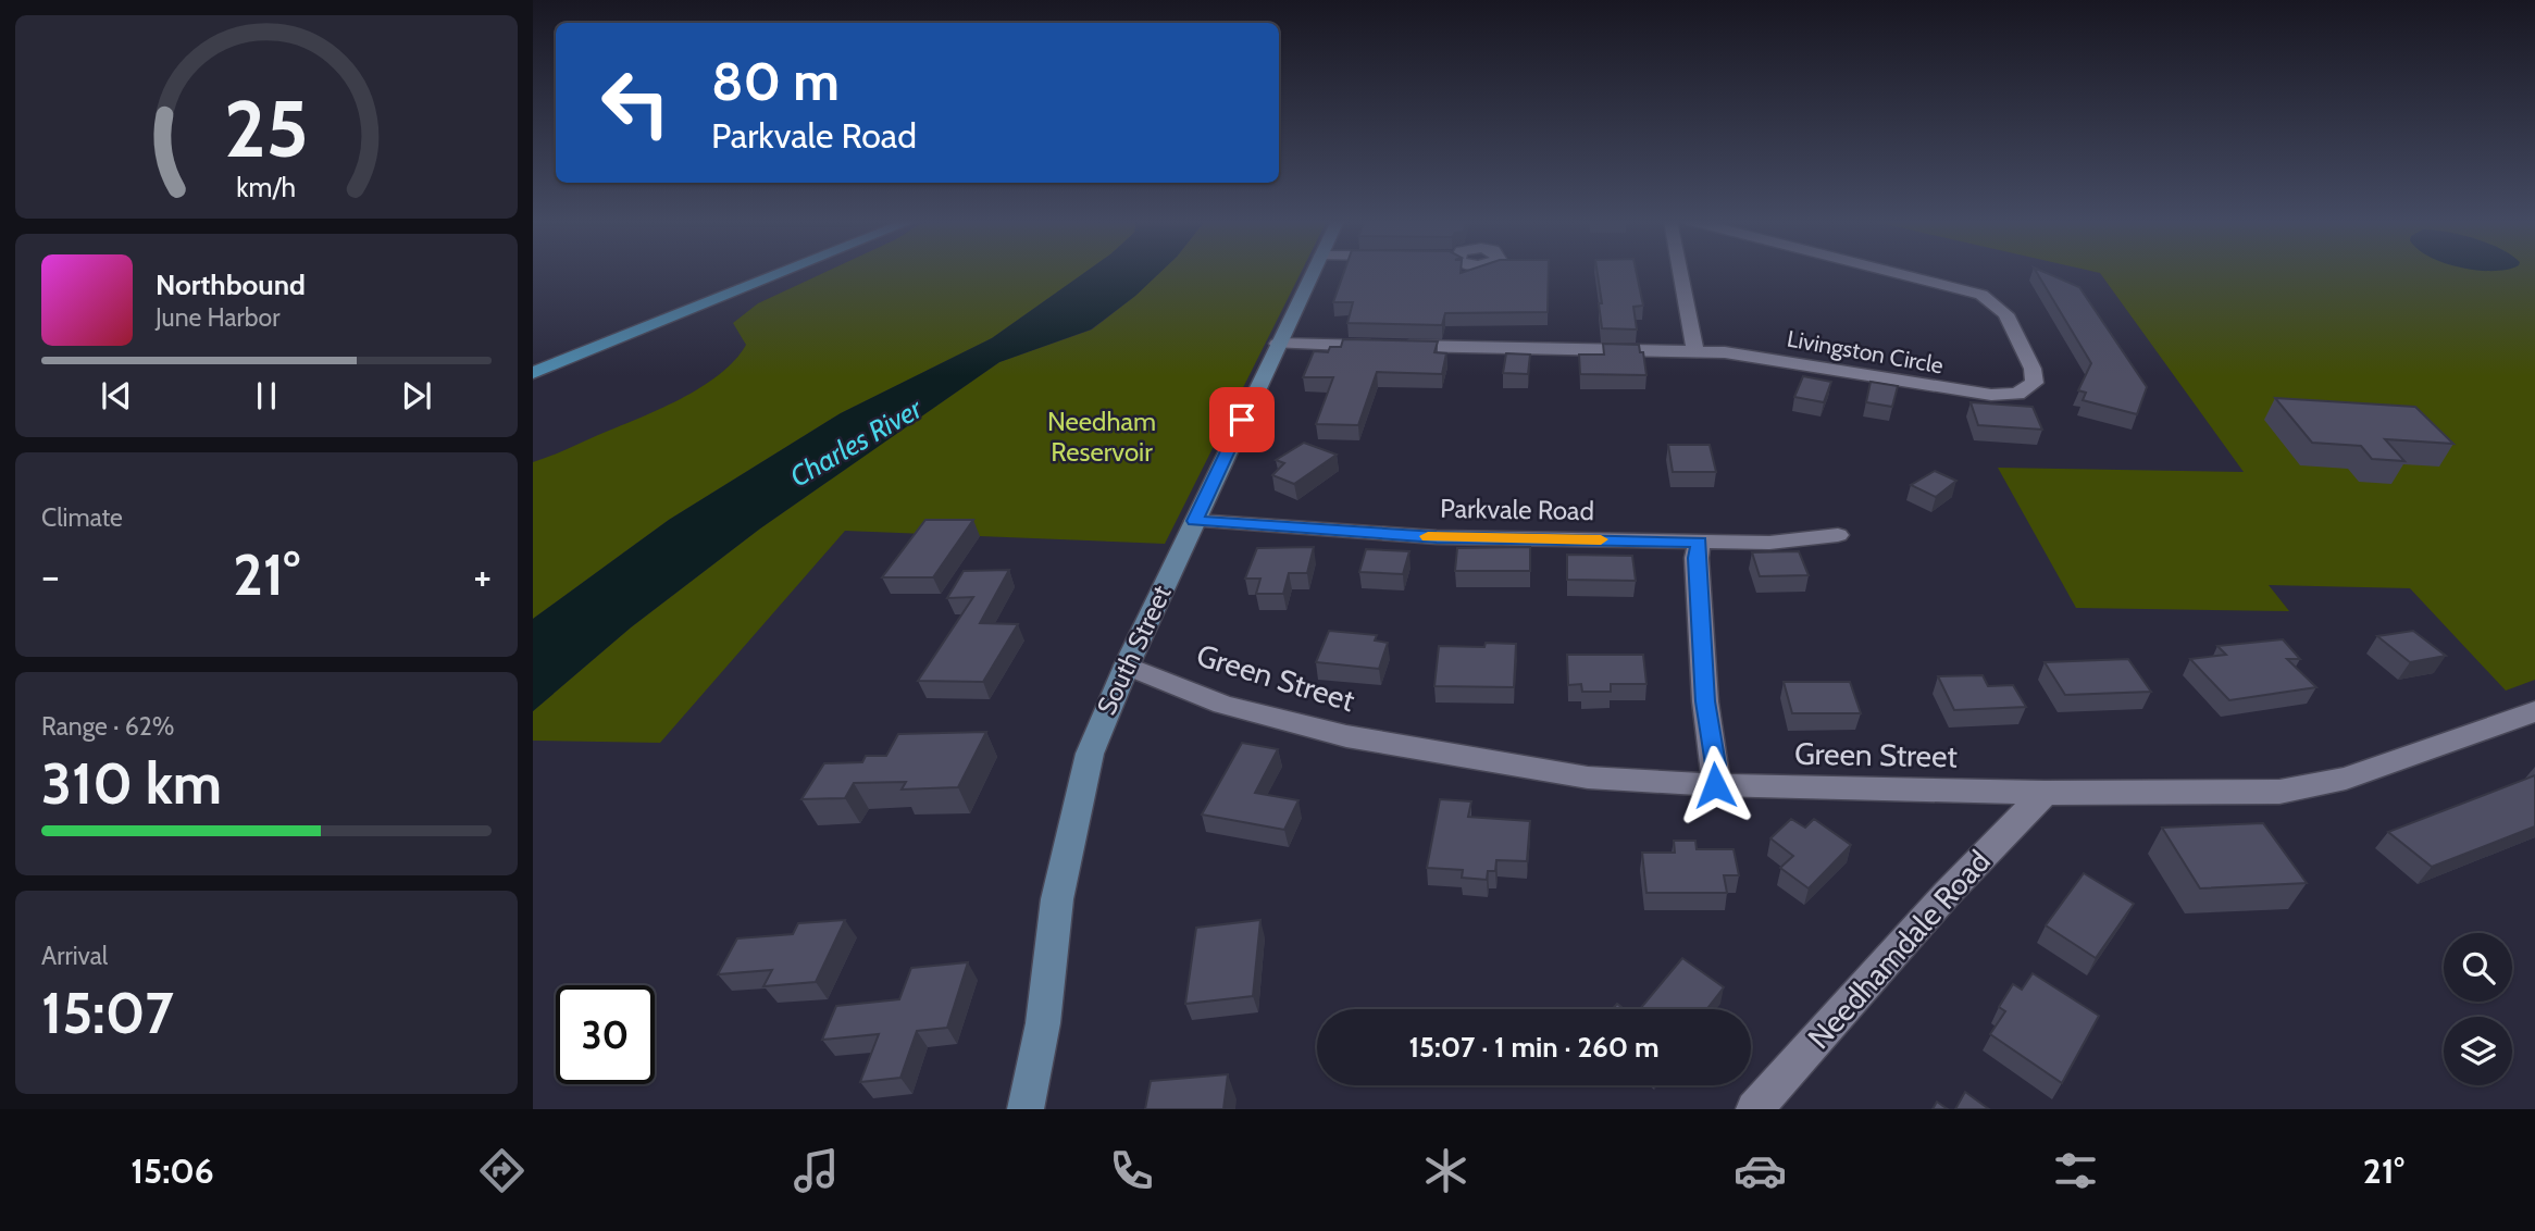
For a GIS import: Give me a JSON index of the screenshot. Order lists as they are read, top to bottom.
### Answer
{
  "streets": {
    "street": [
      "Livingston Circle",
      "Parkvale Road",
      "South Street",
      "Green Street",
      "Needhamdale Road"
    ]
  },
  "crossings": [
    ["Livingston Circle", "South Street"],
    ["Parkvale Road", "South Street"],
    ["South Street", "Green Street"],
    ["Green Street", "Needhamdale Road"]
  ],
  "water": ["Charles River"],
  "parks": ["Needham Reservoir"],
  "page": {
    "turn": ["80 m", "Parkvale Road"],
    "song": ["Northbound", "June Harbor"],
    "tile": [
      "Climate",
      ["Range · 62%", "310 km"],
      ["Arrival", "15:07"]
    ],
    "heat": ["−", "21°", "+"],
    "limit": "30",
    "trip": "15:07 · 1 min · 260 m",
    "tabs": ["15:06", "21°"],
    "gauge": ["25", "km/h"]
  }
}
